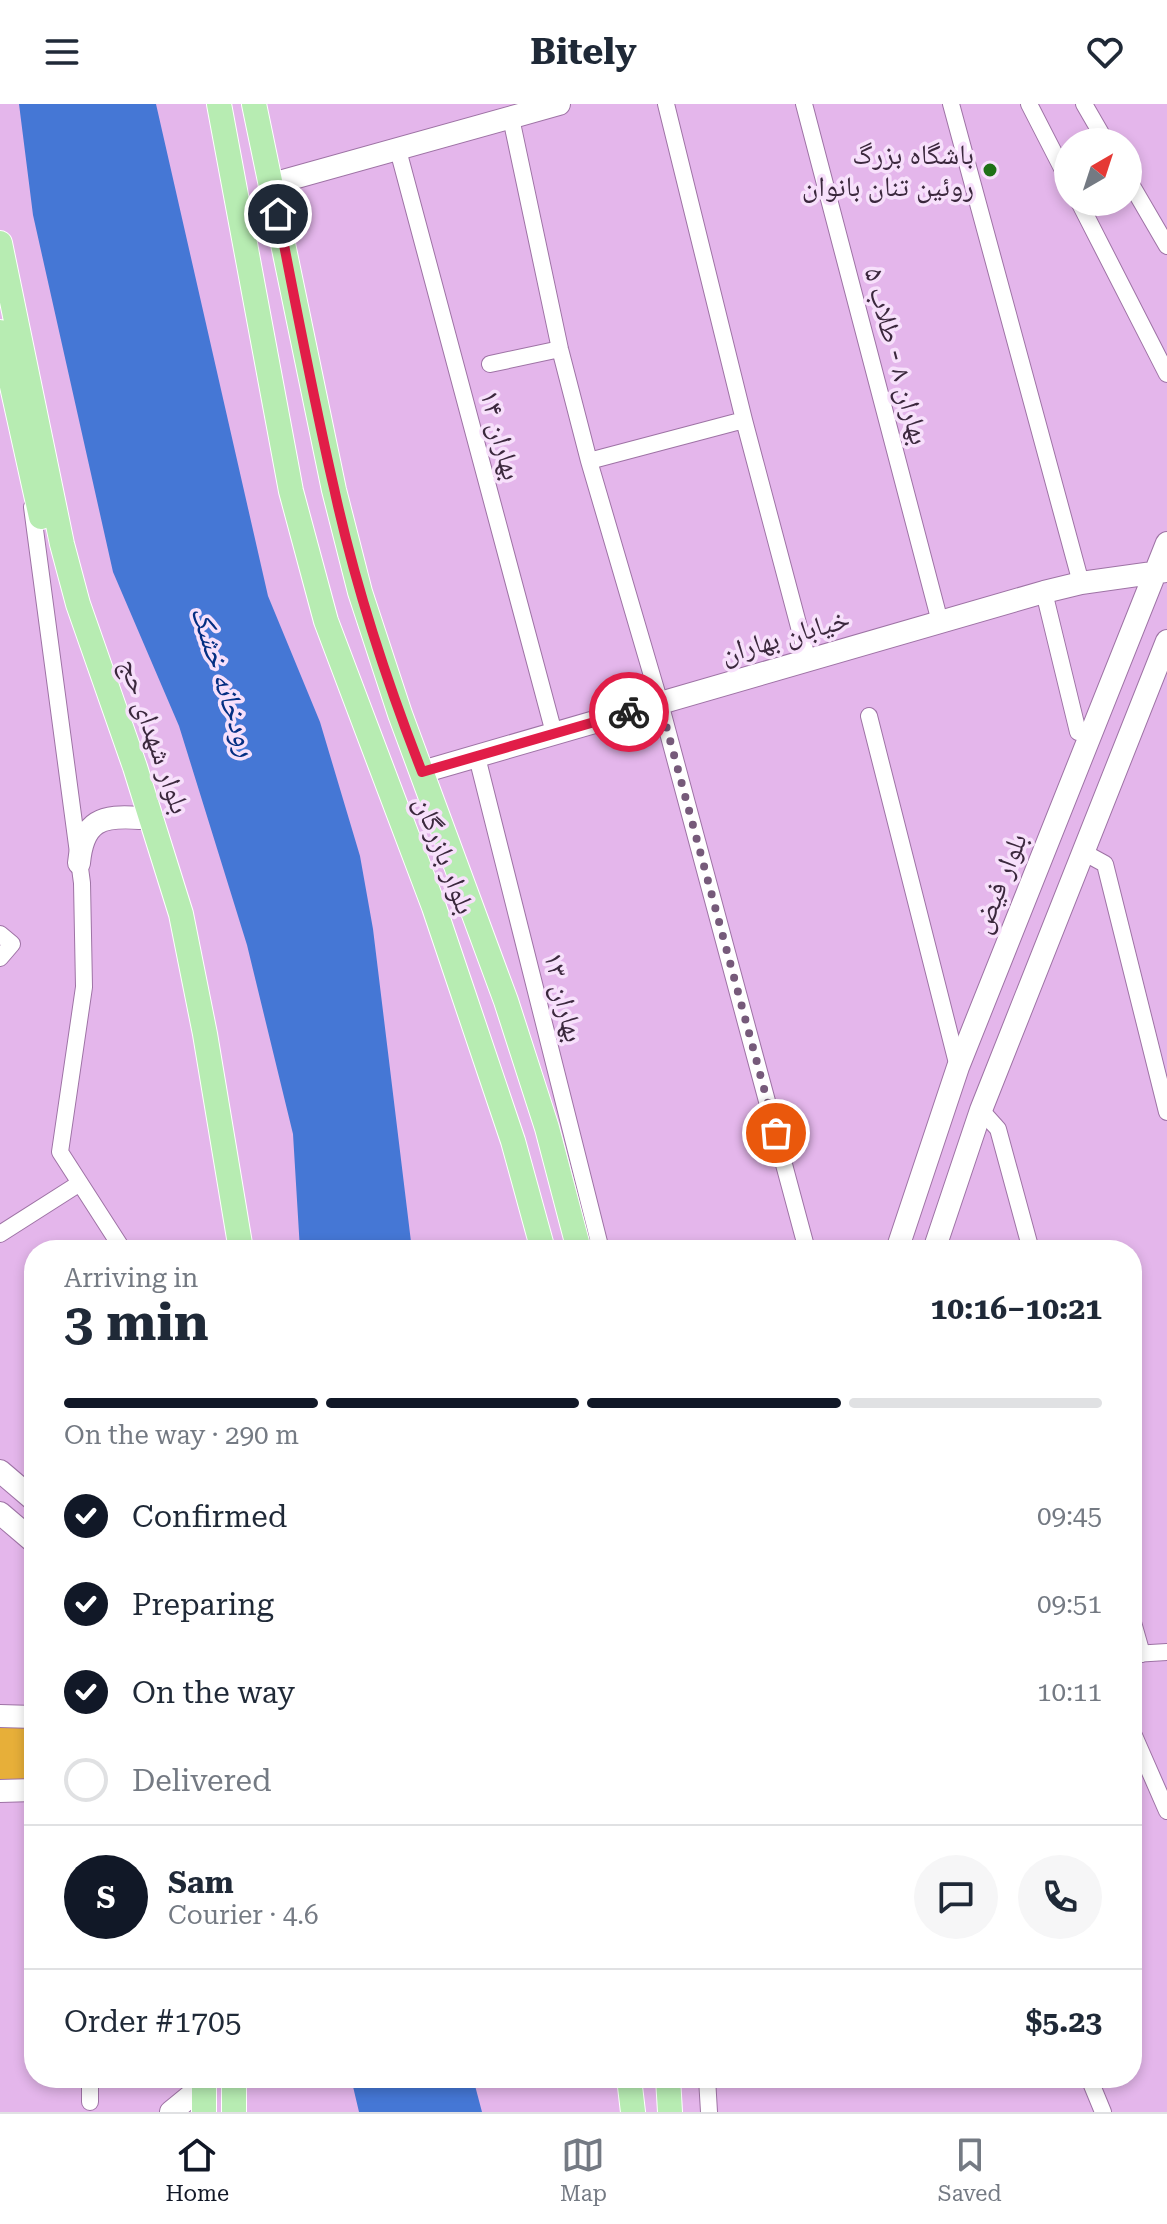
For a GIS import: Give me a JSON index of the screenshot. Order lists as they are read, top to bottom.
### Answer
{
  "streets": {
    "main road": ["بلوار شهدای حج", "بلوار بازرگان"],
    "street": [
      "بهاران ۸ - طلاب ۵",
      "بهاران ۱۴",
      "خیابان بهاران",
      "بلوار فیض",
      "بهاران ۱۳"
    ]
  },
  "crossings": [
    ["بهاران ۸ - طلاب ۵", "خیابان بهاران"],
    ["بهاران ۱۴", "خیابان بهاران"],
    ["خیابان بهاران", "بلوار بازرگان"],
    ["خیابان بهاران", "بلوار فیض"],
    ["خیابان بهاران", "بهاران ۱۳"]
  ],
  "water": ["رودخانه خشک"],
  "places": ["باشگاه بزرگ روئین تنان بانوان"],
  "north": "top right",
  "page": {
    "header": "Bitely",
    "heading": ["3 min", "Arriving in", "10:16–10:21"],
    "panel": [
      "Sam",
      "Courier · 4.6",
      "Order #1705",
      "$5.23"
    ],
    "bar": "On the way · 290 m",
    "list": [
      ["Confirmed", "09:45"],
      ["Preparing", "09:51"],
      ["On the way", "10:11"],
      "Delivered"
    ],
    "round": "S",
    "tabs": ["Home", "Map", "Saved"]
  }
}
